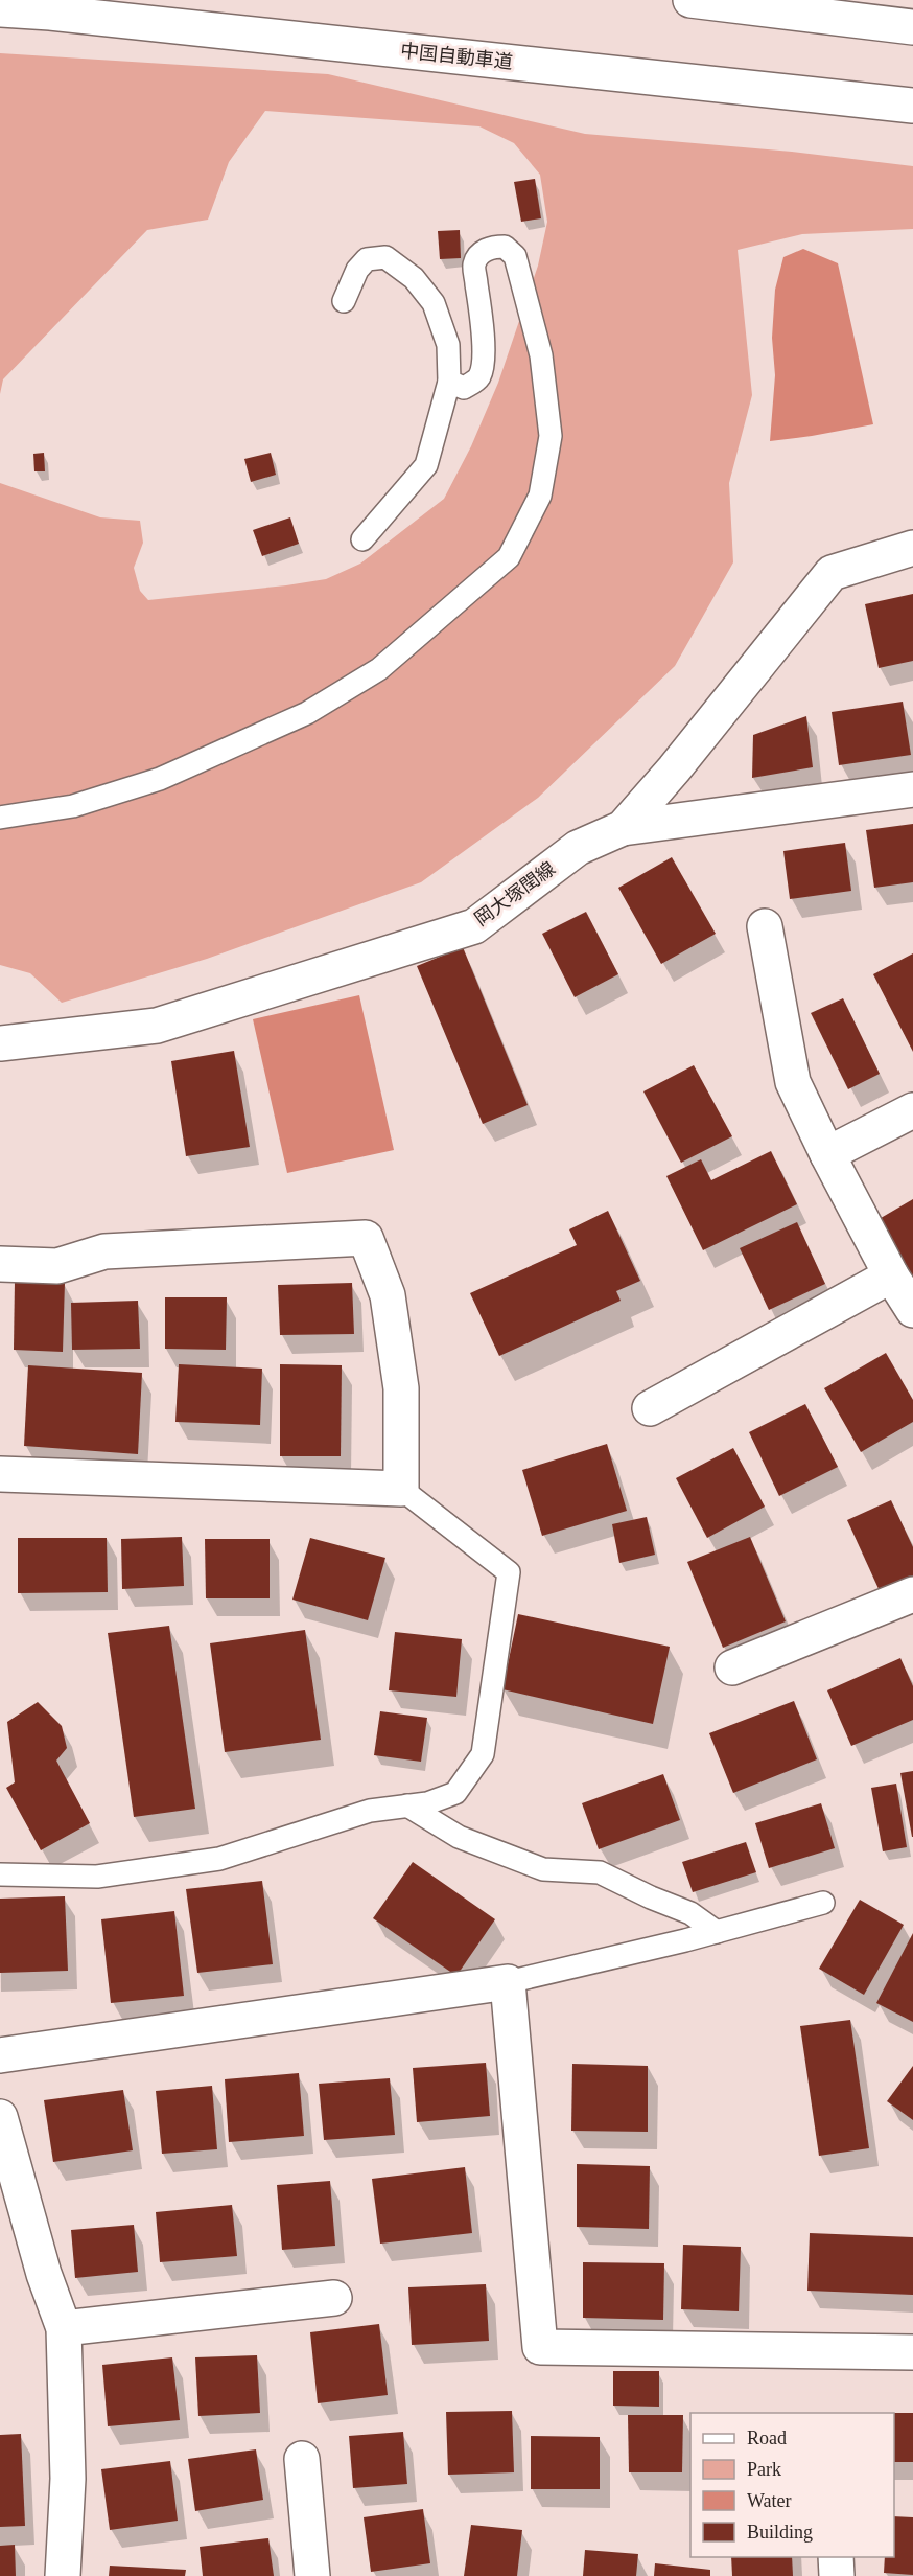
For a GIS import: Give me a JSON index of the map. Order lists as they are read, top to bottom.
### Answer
{
  "streets": {
    "main road": ["中国自動車道", "岡大塚閏線"]
  },
  "legend": [
    "Road",
    "Park",
    "Water",
    "Building"
  ]
}
